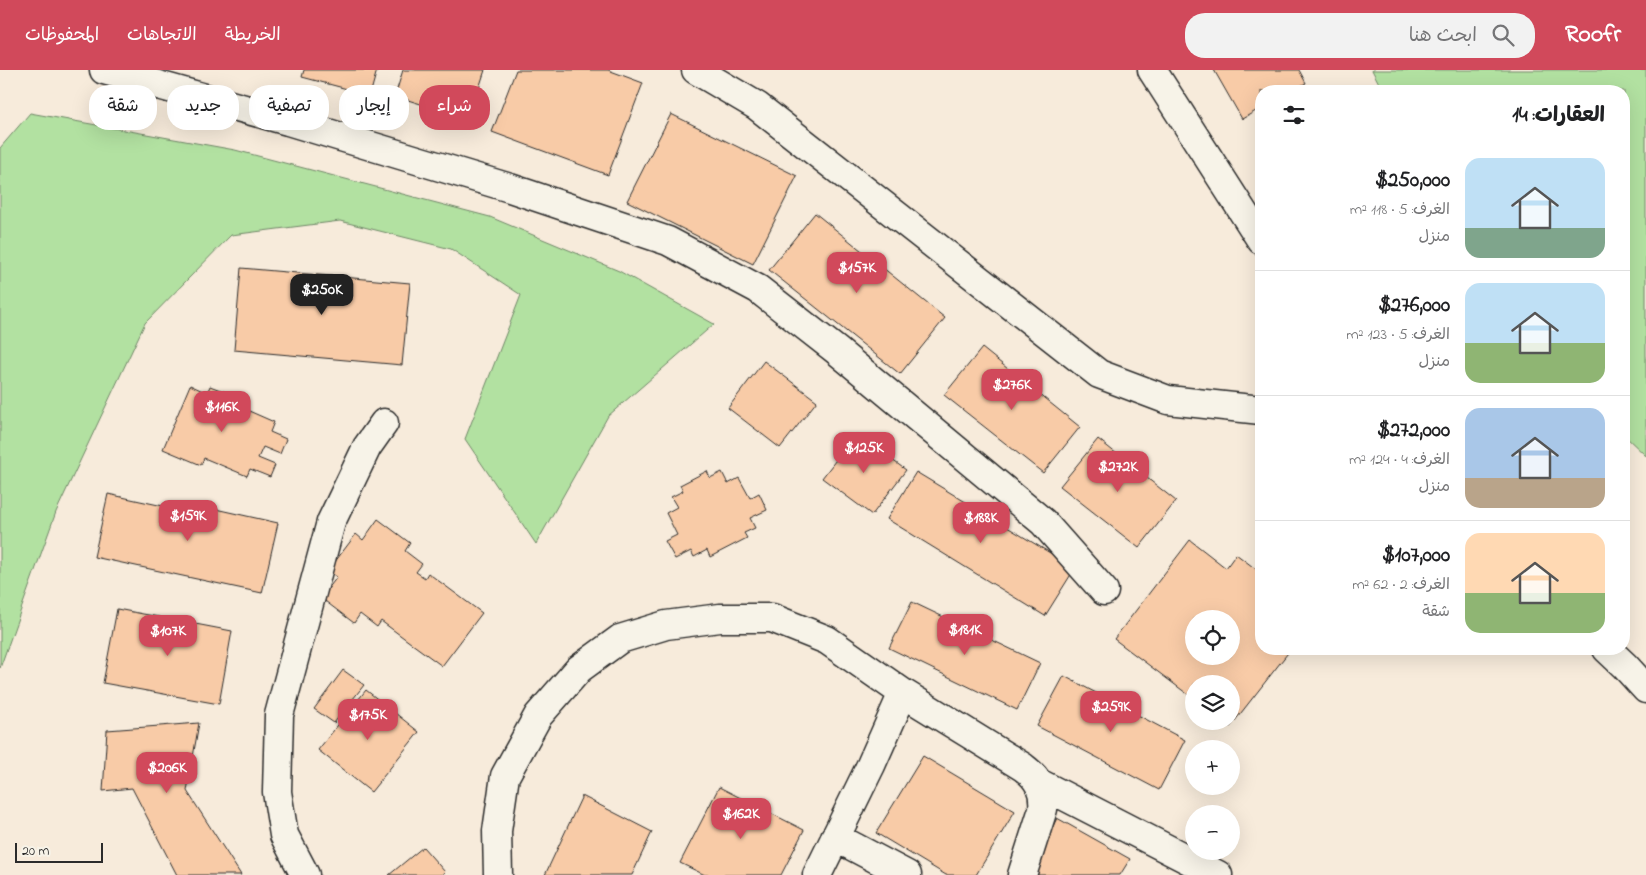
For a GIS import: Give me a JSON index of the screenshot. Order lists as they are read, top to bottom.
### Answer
{
  "scale_bar": "20 m",
  "page": {
    "header": "Roofr",
    "search": "ابحث هنا",
    "nav": ["الخريطة", "الاتجاهات", "المحفوظات"],
    "chip": [
      "شراء",
      "إيجار",
      "تصفية",
      "جديد",
      "شقة"
    ],
    "heading": "العقارات: 14",
    "list": [
      {
        "name": "$250,000",
        "note": "الغرف: 5 · 118 m² · منزل"
      },
      {
        "name": "$276,000",
        "note": "الغرف: 5 · 123 m² · منزل"
      },
      {
        "name": "$272,000",
        "note": "الغرف: 4 · 124 m² · منزل"
      },
      {
        "name": "$107,000",
        "note": "الغرف: 2 · 62 m² · شقة"
      }
    ],
    "price": [
      "$157K",
      "$250K",
      "$276K",
      "$116K",
      "$125K",
      "$272K",
      "$159K",
      "$188K",
      "$181K",
      "$107K",
      "$259K",
      "$175K",
      "$206K",
      "$162K"
    ],
    "map_buttons": ["+", "−"],
    "scale": "20 m"
  }
}
